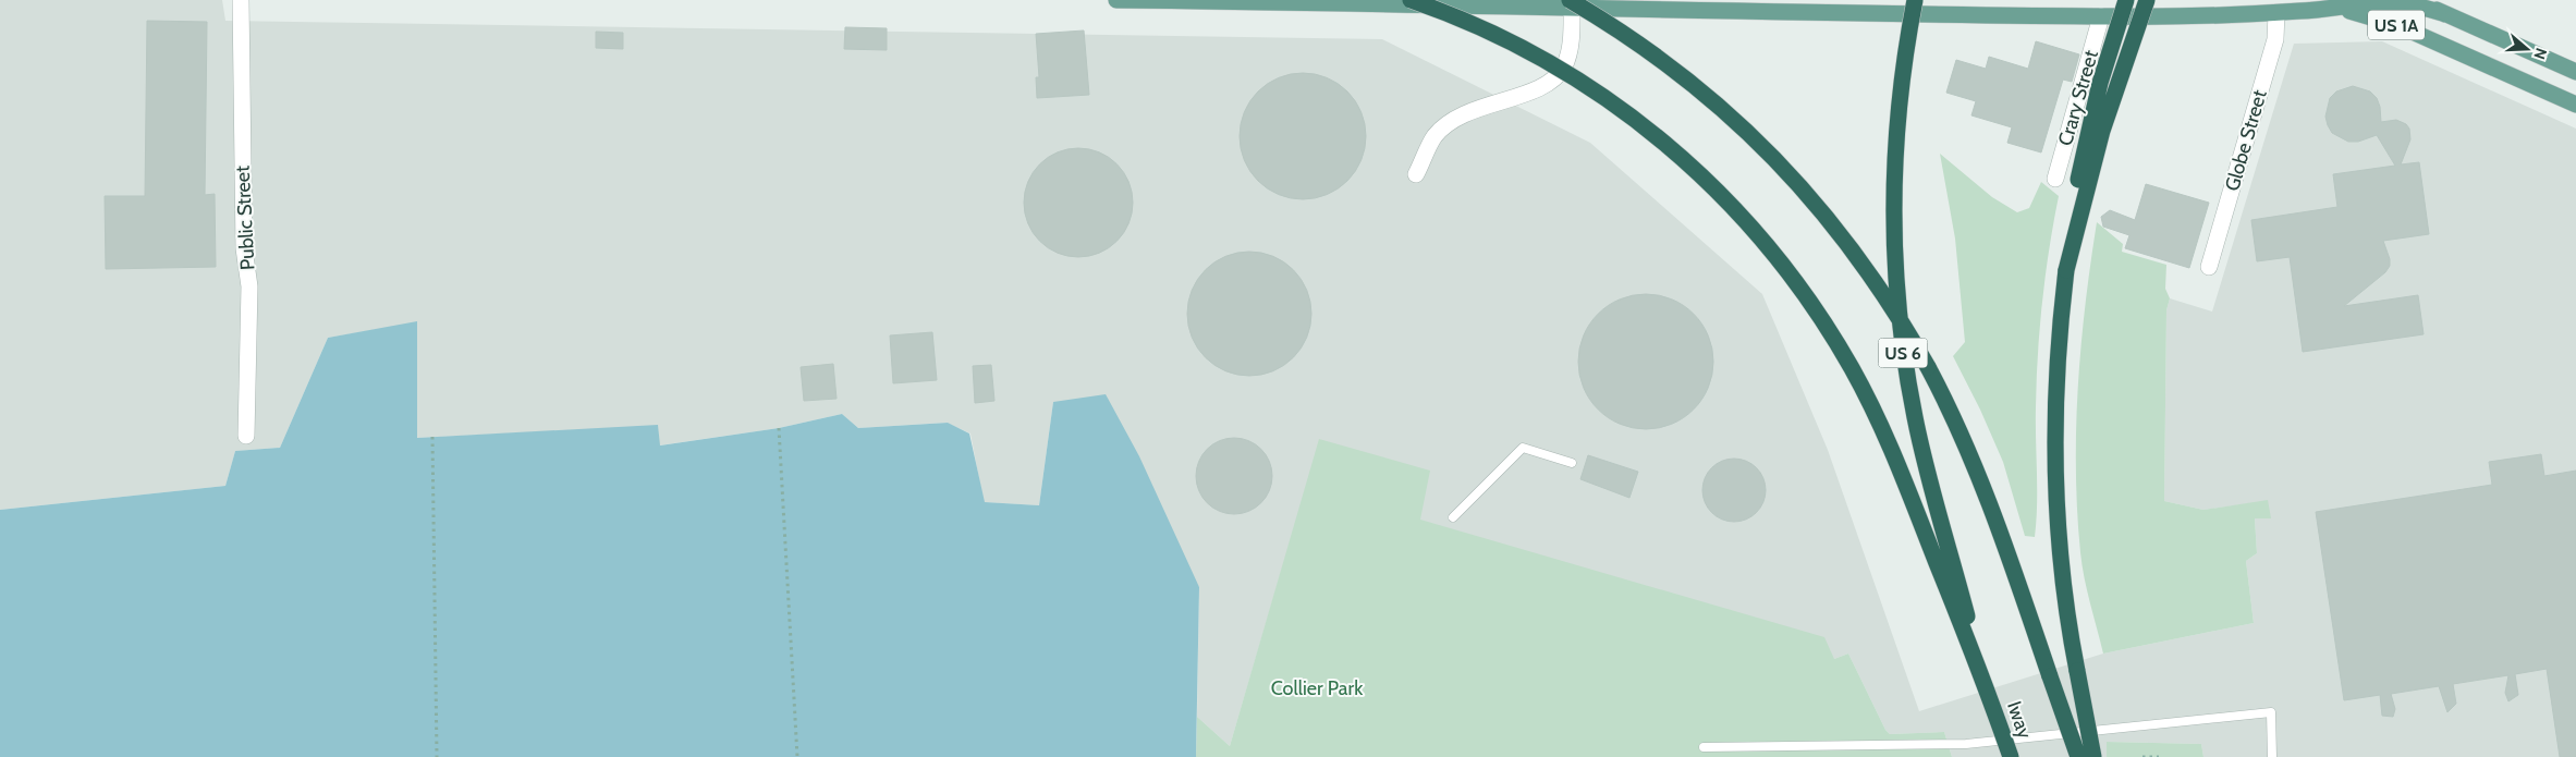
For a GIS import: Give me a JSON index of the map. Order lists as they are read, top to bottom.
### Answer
{
  "streets": {
    "highway": ["US 6", "Iway"],
    "main road": ["US 1A"],
    "street": ["Crary Street", "Globe Street", "Public Street"]
  },
  "crossings": [
    ["US 1A", "Crary Street"],
    ["US 1A", "Globe Street"],
    ["US 6", "Iway"]
  ],
  "parks": ["Collier Park"],
  "north": "right"
}
